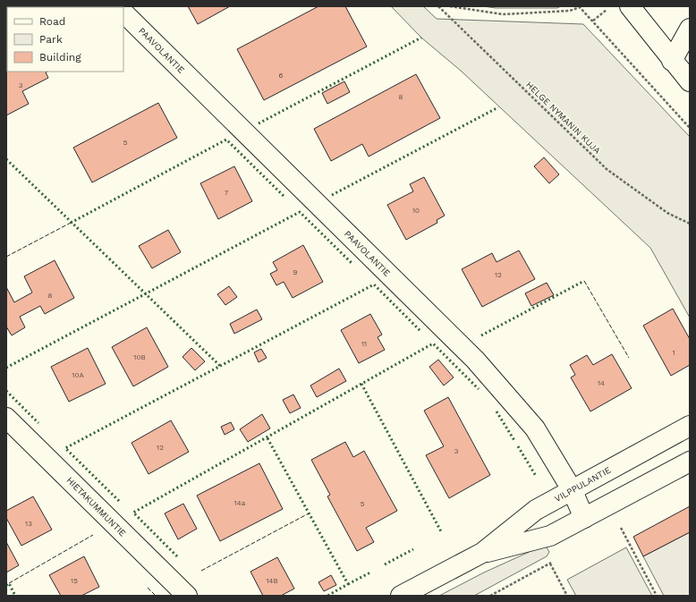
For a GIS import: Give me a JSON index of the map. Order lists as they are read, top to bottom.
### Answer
{
  "streets": {
    "street": ["PAAVOLANTIE", "VILPPULANTIE", "HIETAKUMMUNTIE"],
    "path": ["HELGE NYMANIN KUJA"]
  },
  "crossings": [
    ["PAAVOLANTIE", "VILPPULANTIE"]
  ],
  "house_numbers": [
    "6",
    "3",
    "8",
    "5",
    "7",
    "10",
    "9",
    "12",
    "8",
    "11",
    "1",
    "10B",
    "10A",
    "14",
    "12",
    "3",
    "14a",
    "5",
    "13",
    "15",
    "14B"
  ],
  "legend": ["Road", "Park", "Building"]
}
